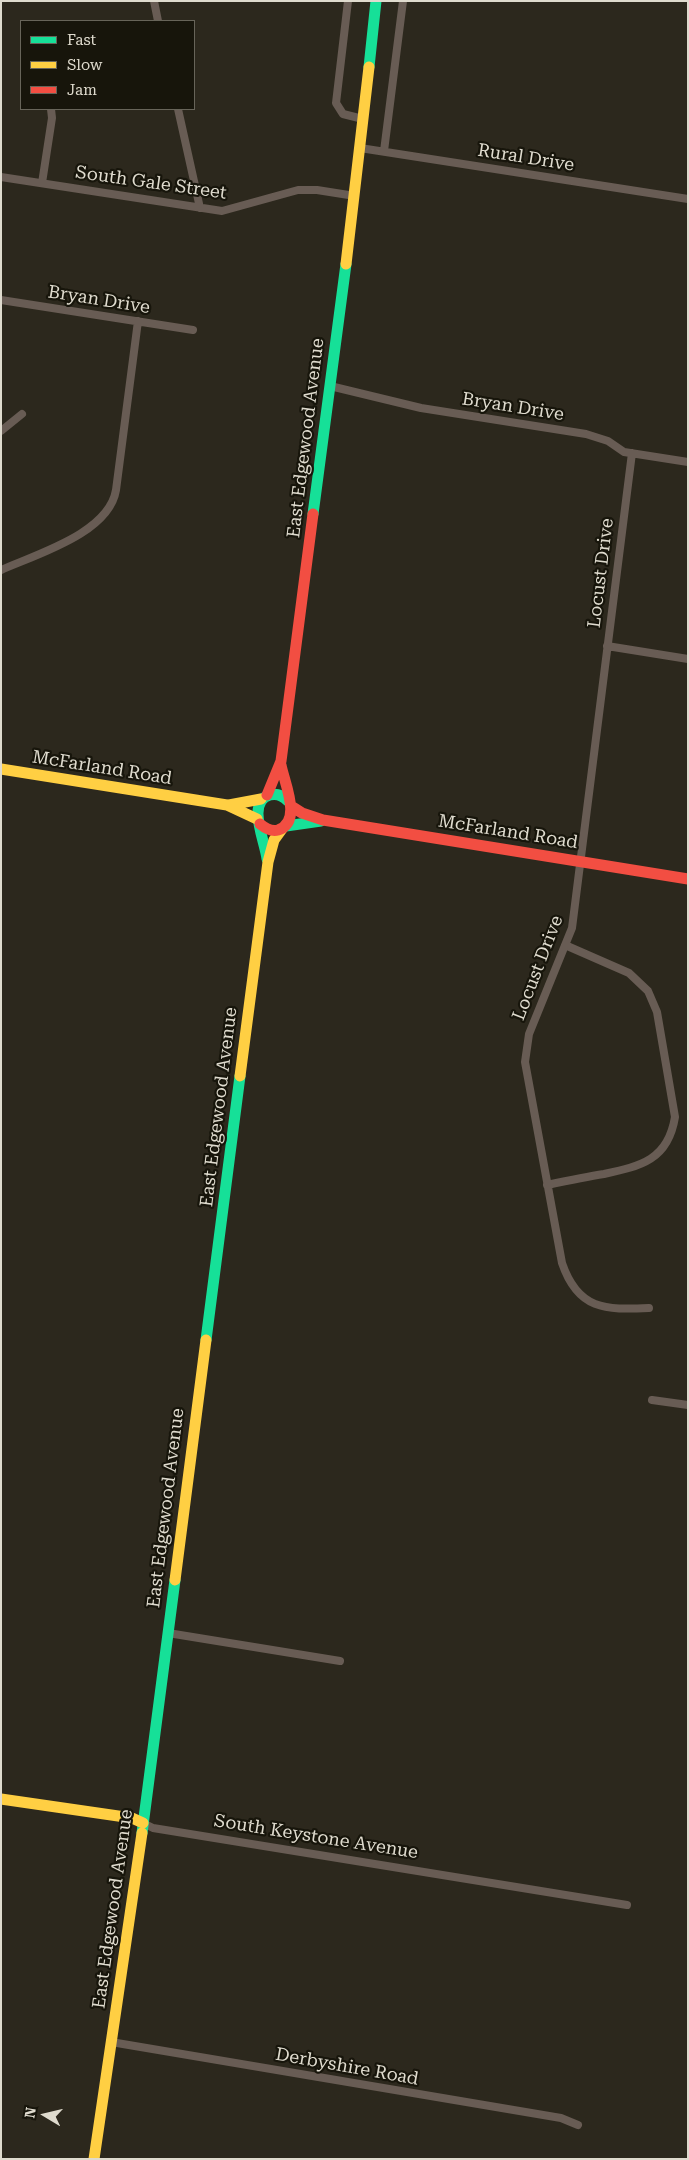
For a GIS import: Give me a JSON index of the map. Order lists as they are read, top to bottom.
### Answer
{
  "streets": {
    "main road": ["East Edgewood Avenue", "McFarland Road", "South Keystone Avenue"],
    "street": [
      "Rural Drive",
      "South Gale Street",
      "Bryan Drive",
      "Locust Drive",
      "Derbyshire Road"
    ]
  },
  "crossings": [
    ["Rural Drive", "East Edgewood Avenue"],
    ["South Gale Street", "East Edgewood Avenue"],
    ["Bryan Drive", "East Edgewood Avenue"],
    ["Bryan Drive", "Locust Drive"],
    ["East Edgewood Avenue", "McFarland Road"],
    ["East Edgewood Avenue", "South Keystone Avenue"],
    ["East Edgewood Avenue", "Derbyshire Road"],
    ["Locust Drive", "McFarland Road"]
  ],
  "legend": ["Fast", "Slow", "Jam"],
  "north": "left"
}
